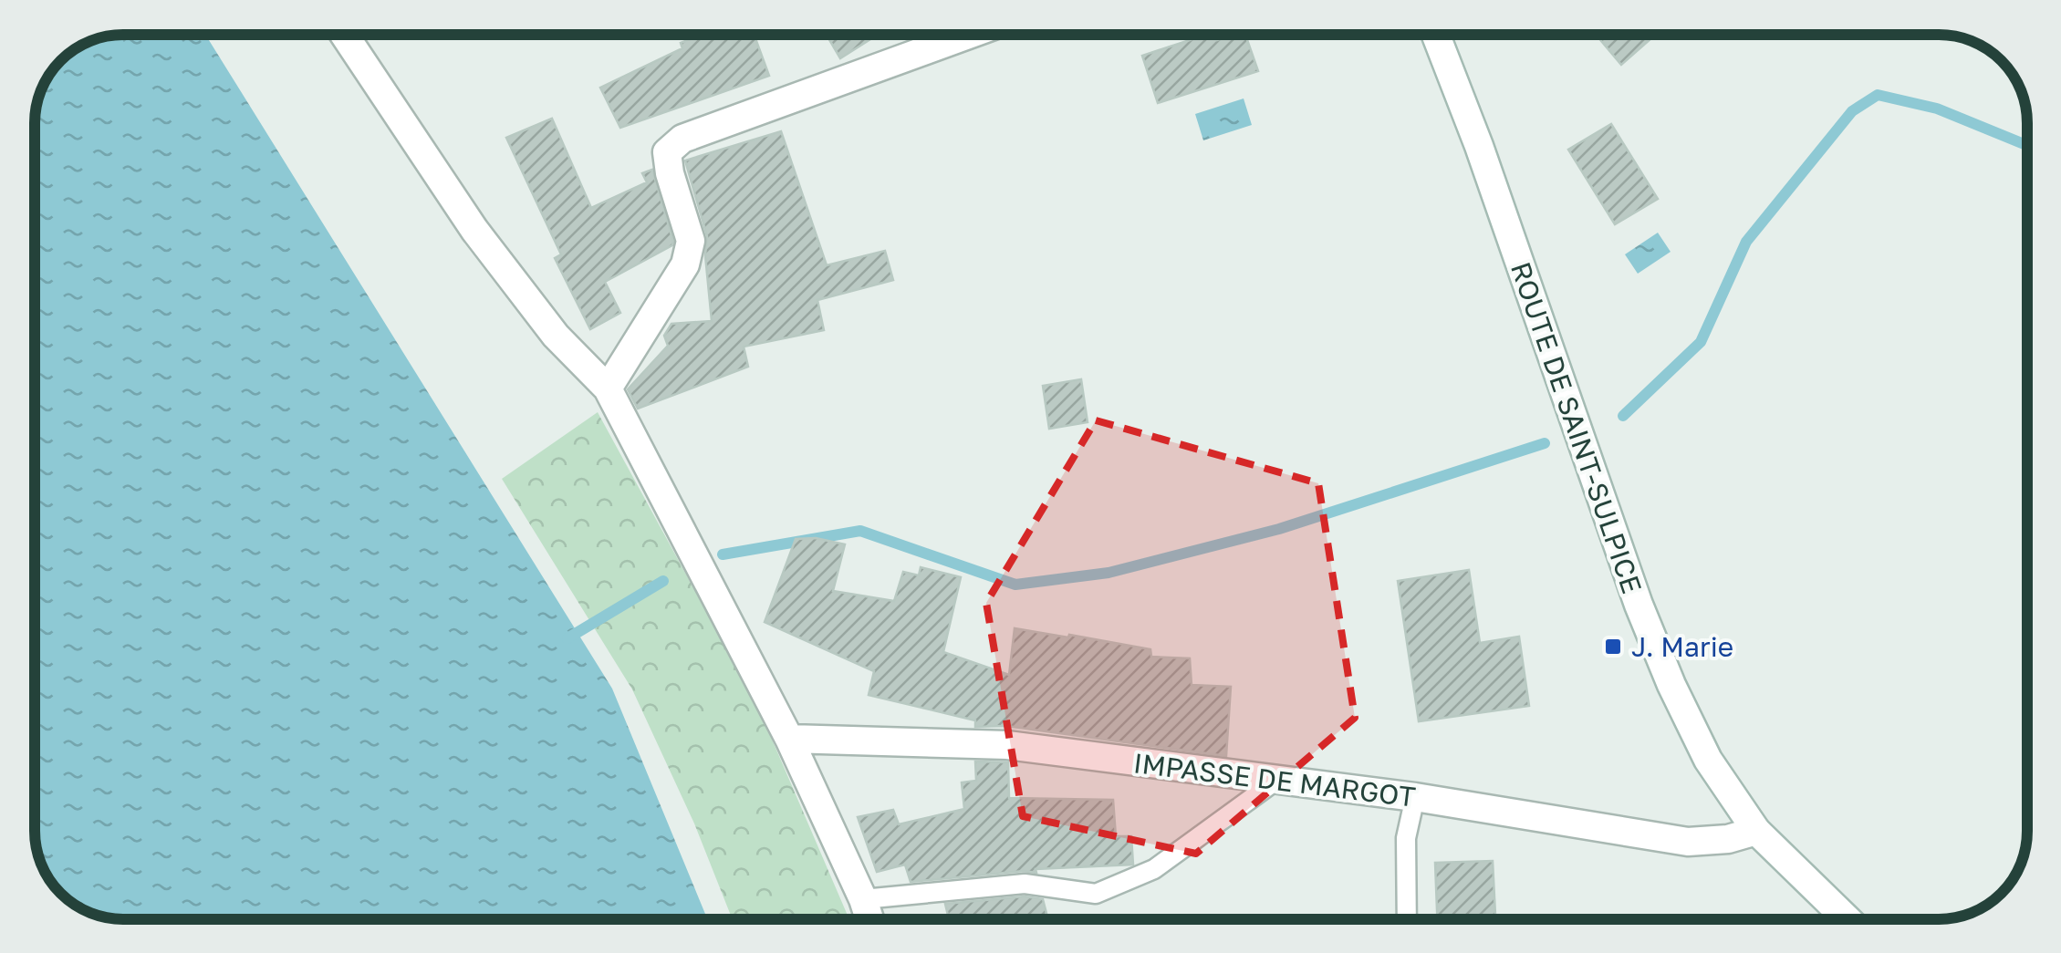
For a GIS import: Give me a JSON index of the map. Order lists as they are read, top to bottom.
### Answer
{
  "streets": {
    "street": ["ROUTE DE SAINT-SULPICE", "IMPASSE DE MARGOT"]
  },
  "crossings": [
    ["ROUTE DE SAINT-SULPICE", "IMPASSE DE MARGOT"]
  ],
  "places": {
    "transit": ["J. Marie"]
  }
}
